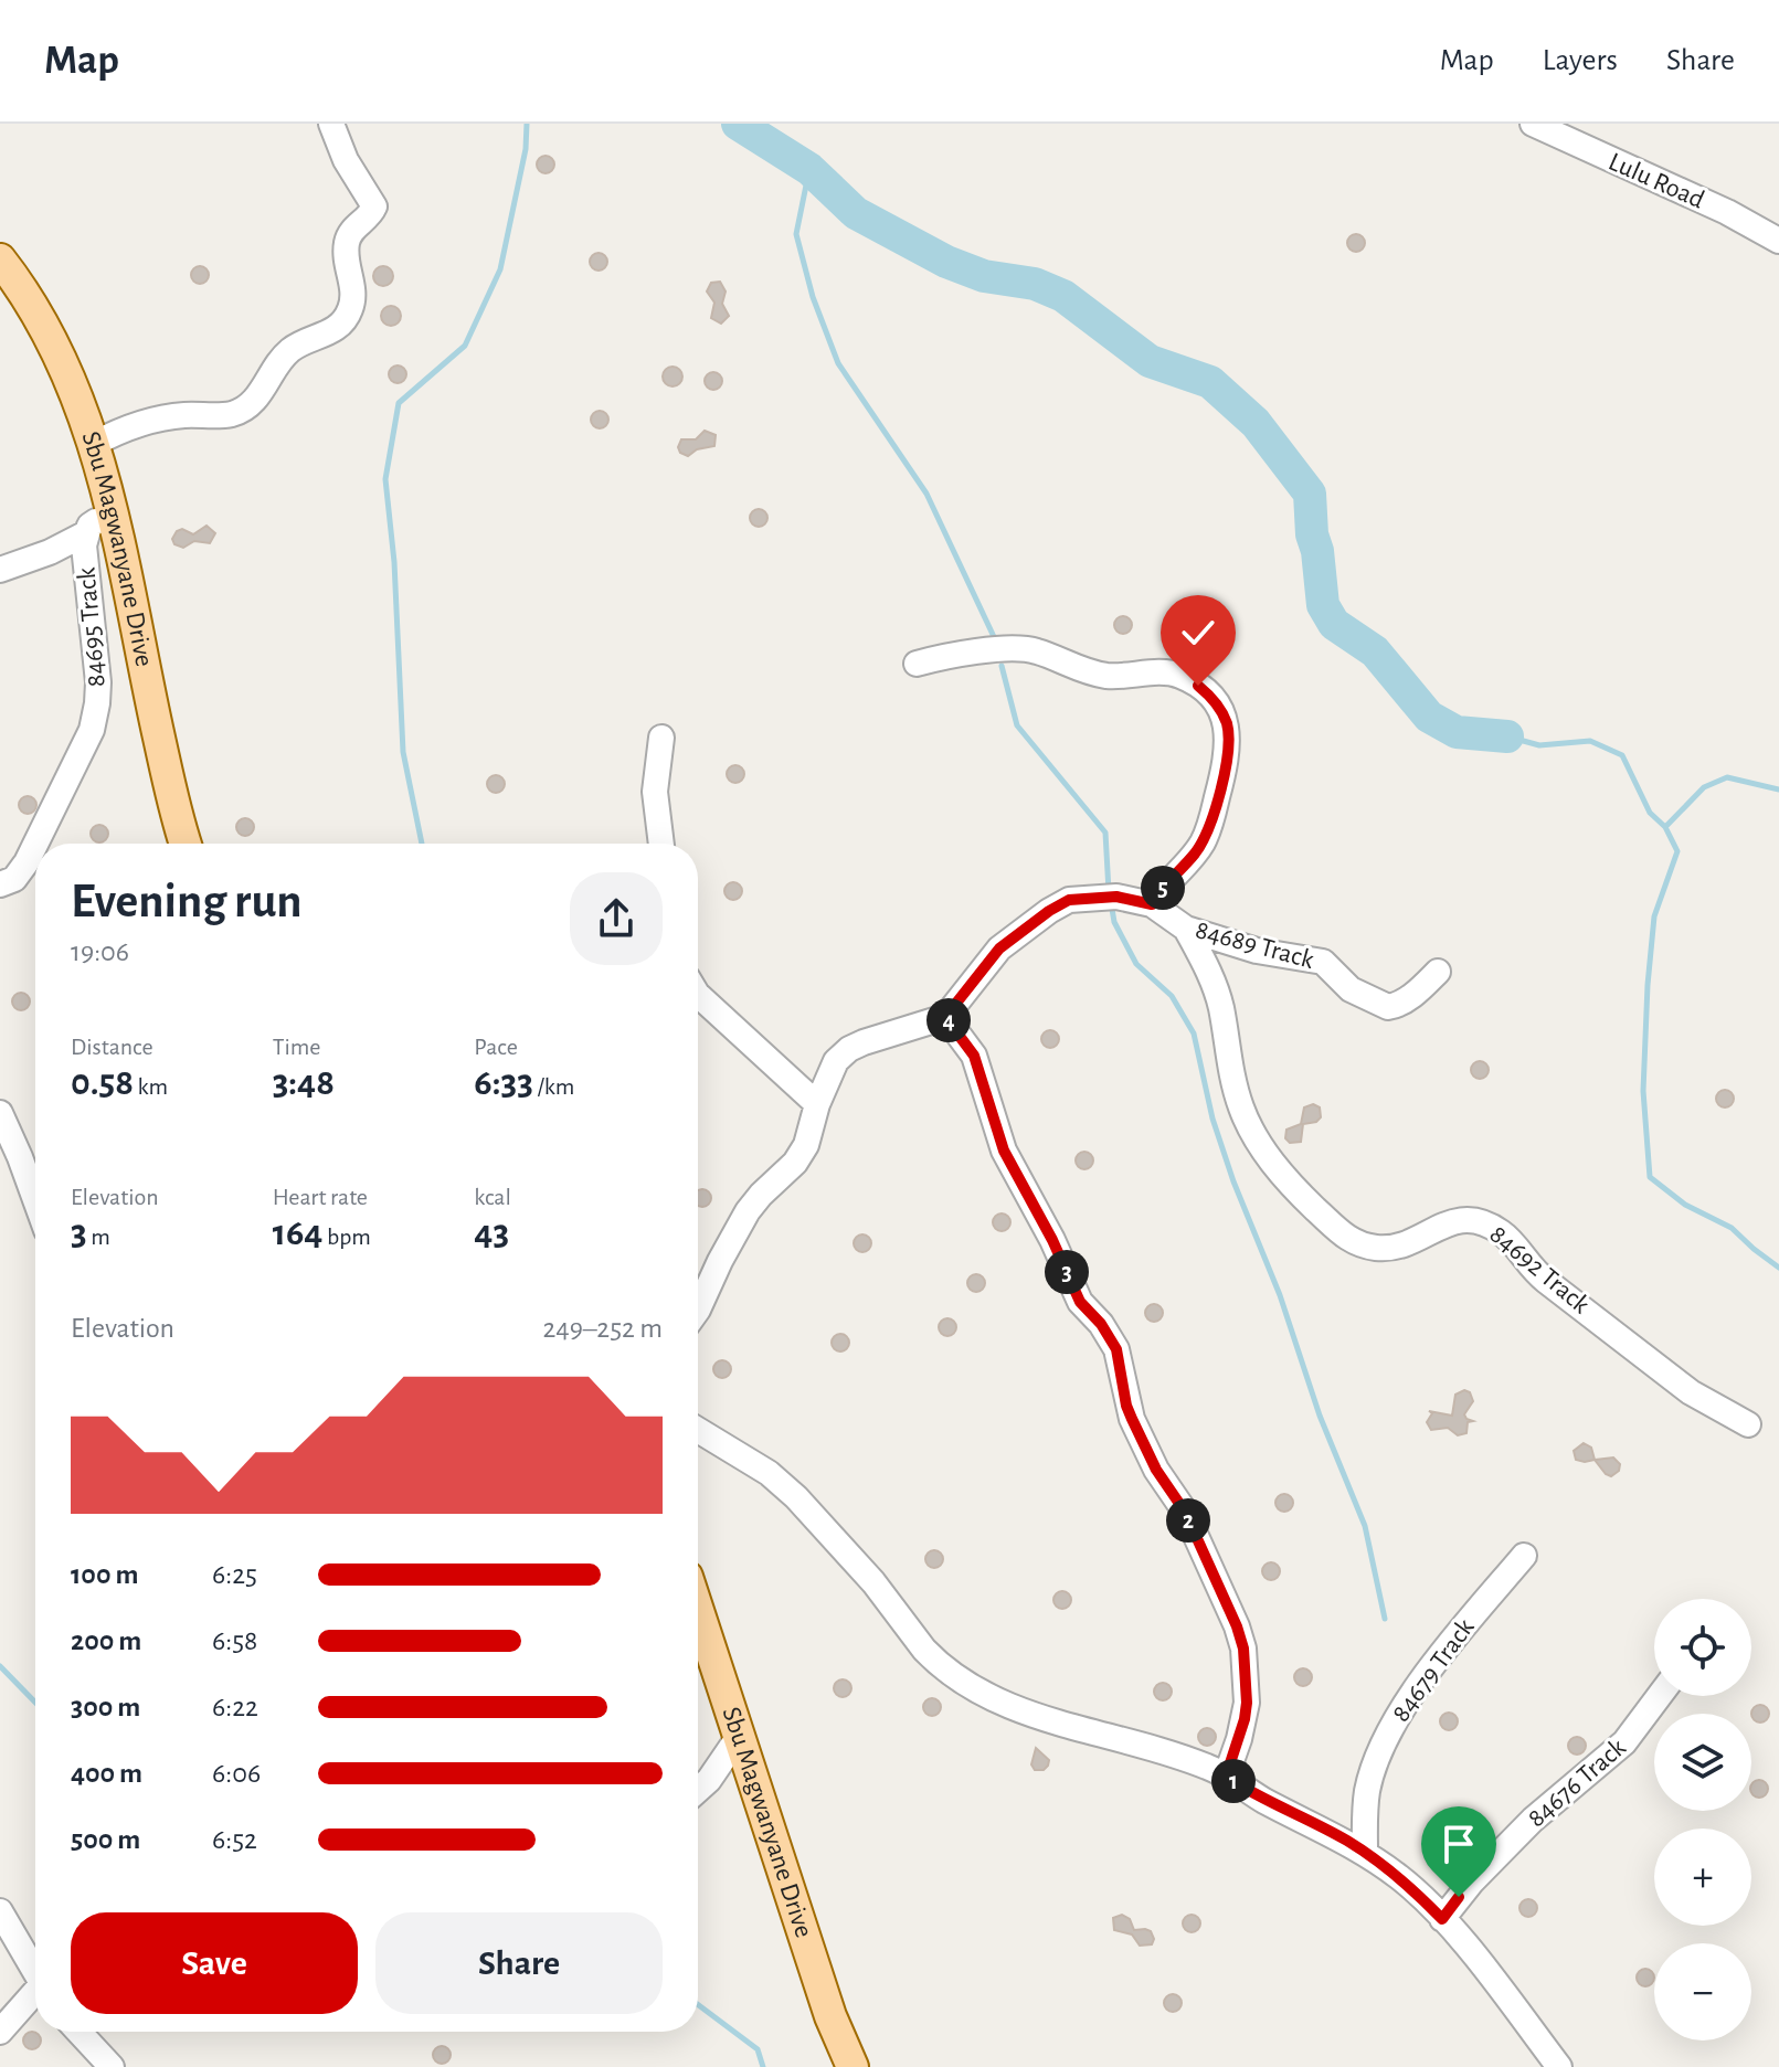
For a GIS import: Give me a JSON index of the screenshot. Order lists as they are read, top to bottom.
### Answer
{
  "streets": {
    "main road": ["Sbu Magwanyane Drive"],
    "street": [
      "Lulu Road",
      "84695 Track",
      "84689 Track",
      "84692 Track",
      "84679 Track",
      "84676 Track"
    ]
  },
  "crossings": [
    ["Sbu Magwanyane Drive", "84695 Track"],
    ["84689 Track", "84692 Track"]
  ],
  "page": {
    "header": "Map",
    "nav": ["Map", "Layers", "Share"],
    "heading": ["Evening run", "19:06"],
    "pins": [
      "5",
      "4",
      "3",
      "2",
      "1"
    ],
    "stats": [
      ["Distance", "0.58 km"],
      ["Time", "3:48"],
      ["Pace", "6:33 /km"],
      ["Elevation", "3 m"],
      ["Heart rate", "164 bpm"],
      ["kcal", "43"]
    ],
    "chart": ["Elevation", "249–252 m"],
    "list": [
      {
        "name": "100 m",
        "note": "6:25"
      },
      {
        "name": "200 m",
        "note": "6:58"
      },
      {
        "name": "300 m",
        "note": "6:22"
      },
      {
        "name": "400 m",
        "note": "6:06"
      },
      {
        "name": "500 m",
        "note": "6:52"
      }
    ],
    "map_buttons": ["+", "−"],
    "buttons": ["Save", "Share"]
  }
}
